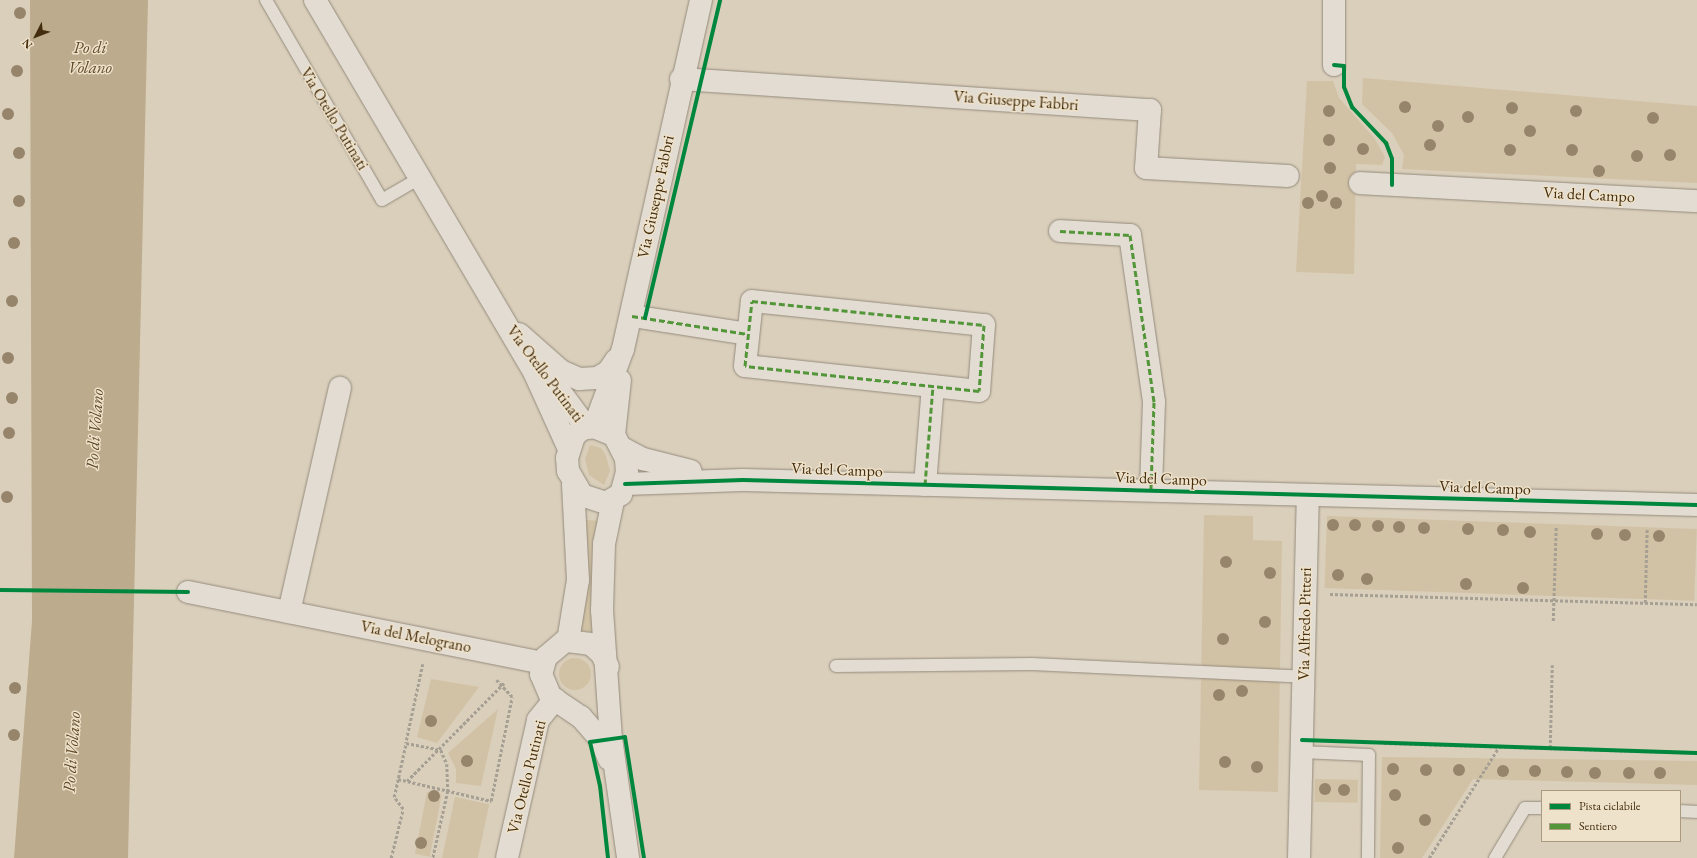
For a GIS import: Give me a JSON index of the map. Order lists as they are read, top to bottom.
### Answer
{
  "streets": {
    "street": [
      "Via Giuseppe Fabbri",
      "Via Otello Putinati",
      "Via del Campo",
      "Via Alfredo Pitteri",
      "Via del Melograno"
    ]
  },
  "crossings": [
    ["Via Giuseppe Fabbri", "Via Otello Putinati"],
    ["Via Giuseppe Fabbri", "Via del Campo"],
    ["Via Giuseppe Fabbri", "Via del Melograno"],
    ["Via Otello Putinati", "Via del Campo"],
    ["Via Otello Putinati", "Via del Melograno"],
    ["Via del Campo", "Via Alfredo Pitteri"]
  ],
  "water": ["Po di Volano"],
  "legend": ["Pista ciclabile", "Sentiero"],
  "north": "bottom left"
}
